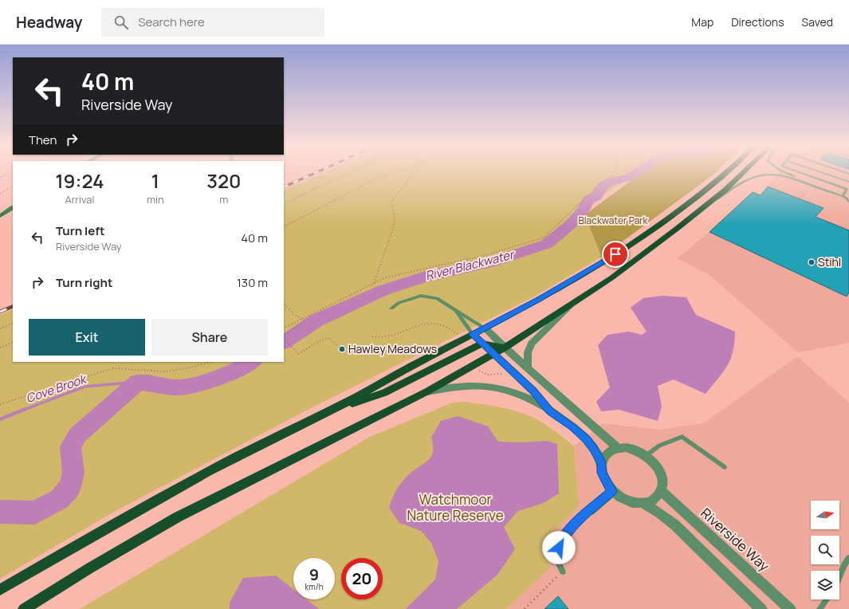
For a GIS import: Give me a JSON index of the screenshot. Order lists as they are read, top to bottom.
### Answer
{
  "streets": {
    "street": ["Riverside Way"]
  },
  "water": ["River Blackwater", "Cove Brook"],
  "parks": ["Blackwater Park", "Watchmoor Nature Reserve"],
  "places": ["Stihl", "Hawley Meadows"],
  "north": "right",
  "page": {
    "header": "Headway",
    "search": "Search here",
    "nav": ["Map", "Directions", "Saved"],
    "turn": ["40 m", "Riverside Way"],
    "then": "Then",
    "eta": [
      "19:24",
      "Arrival",
      "1",
      "min",
      "320",
      "m"
    ],
    "list": [
      {
        "name": "Turn left",
        "note": "Riverside Way",
        "value": "40 m"
      },
      {
        "name": "Turn right",
        "value": "130 m"
      }
    ],
    "buttons": ["Exit", "Share"],
    "speed": "9 km/h",
    "limit": "20"
  }
}
